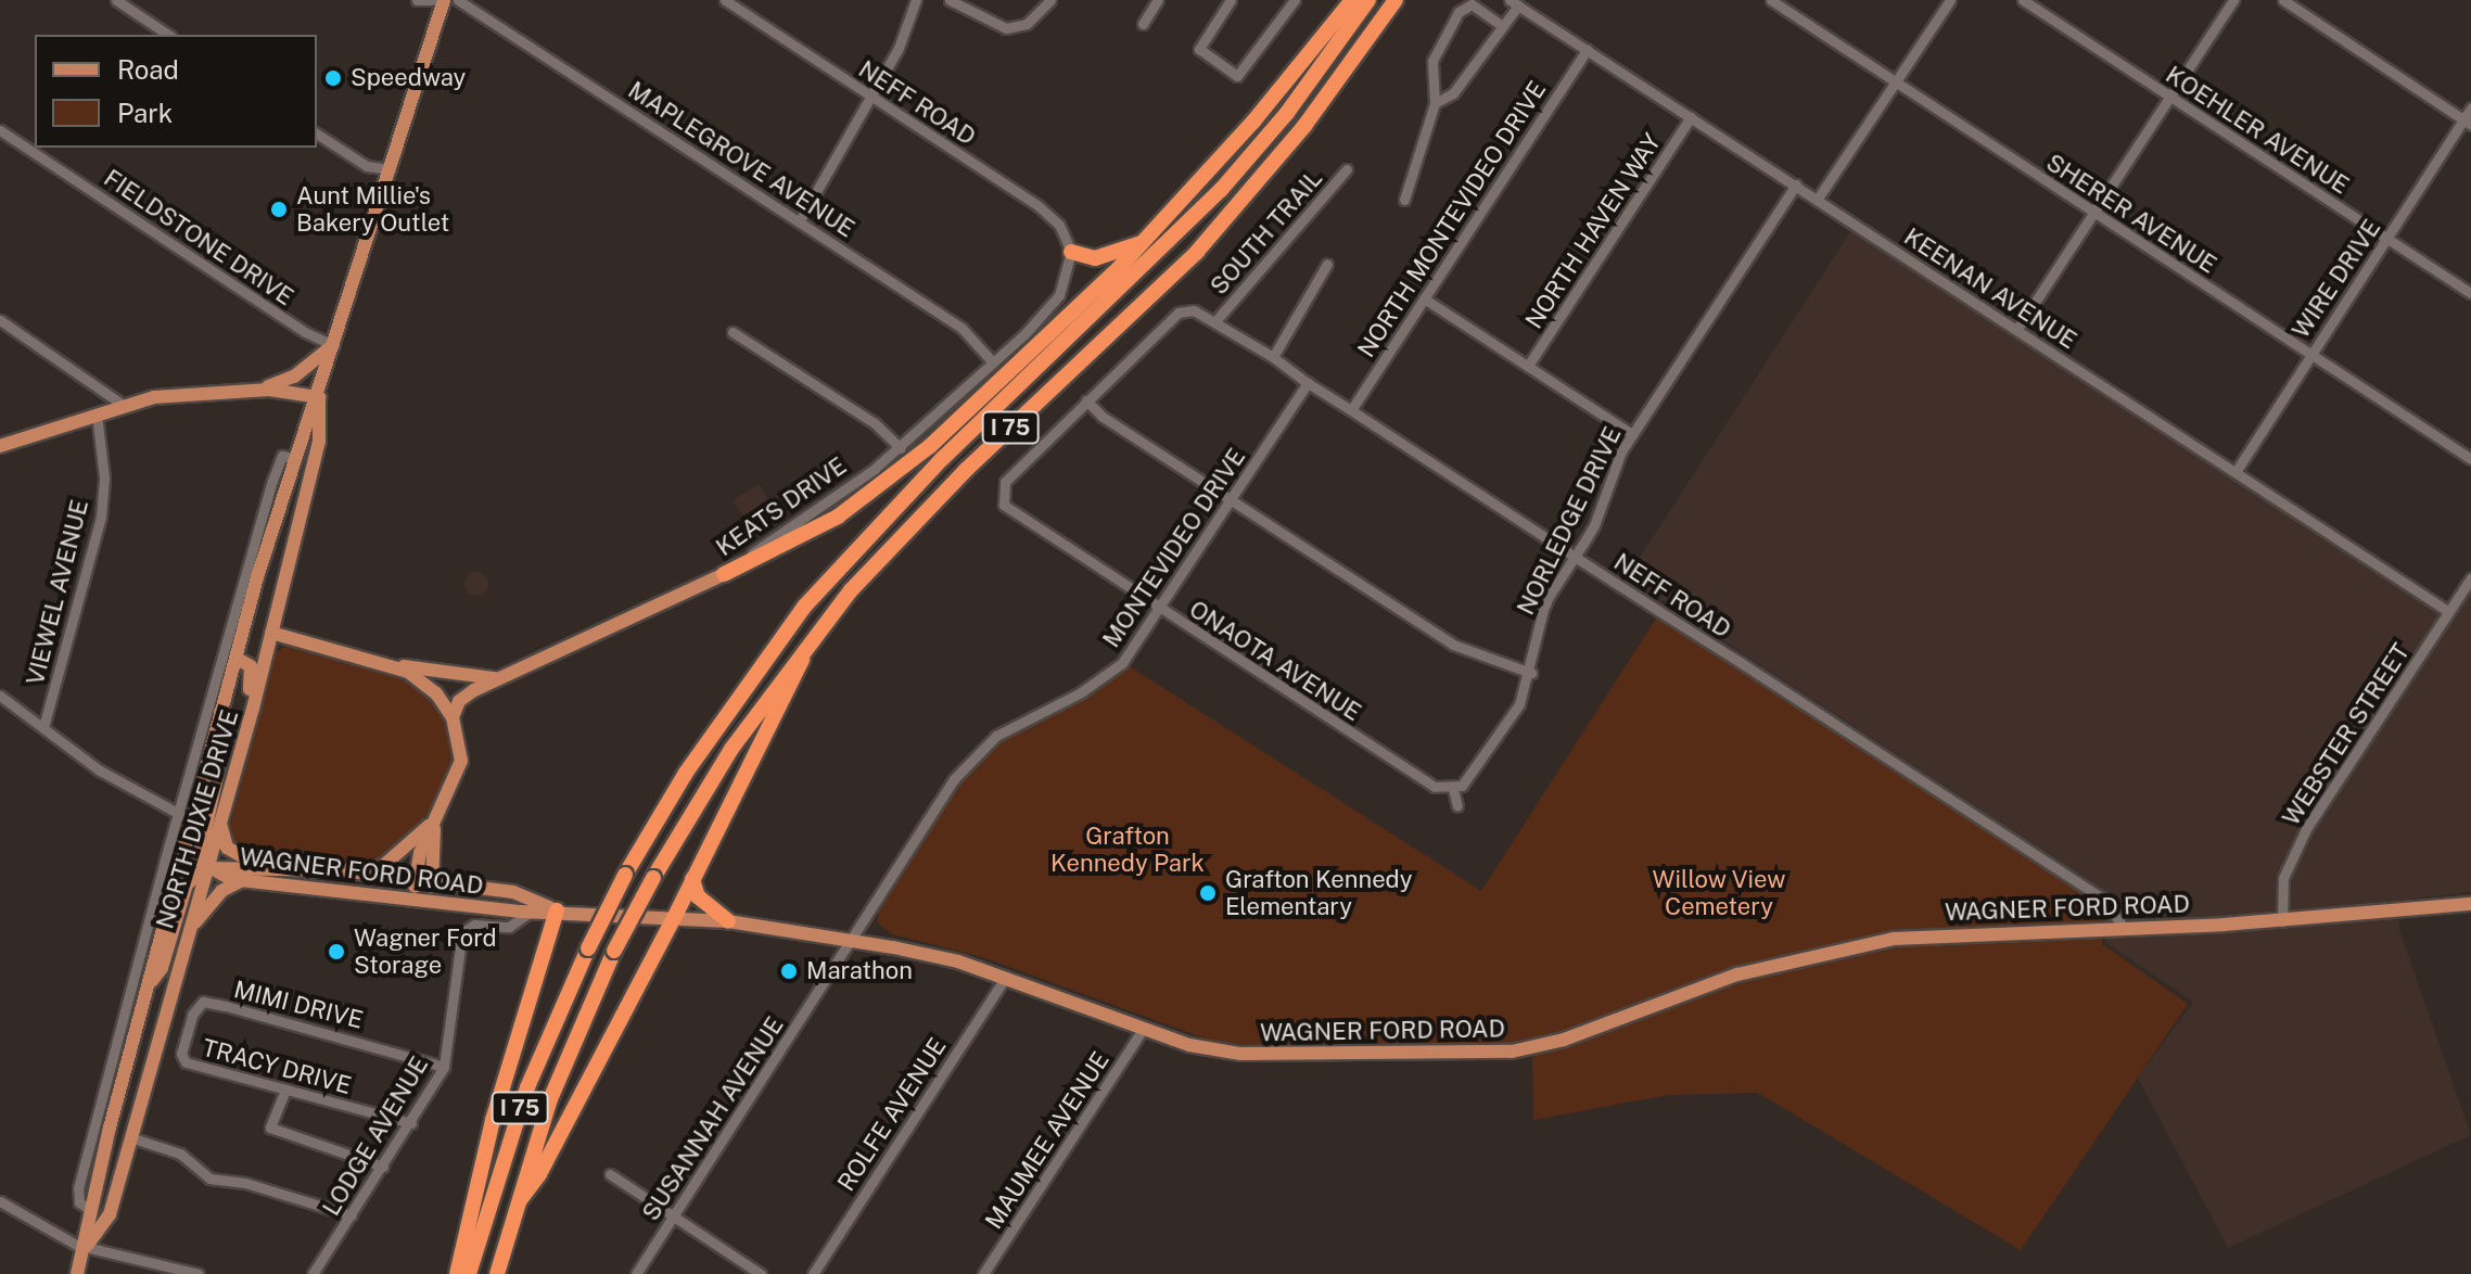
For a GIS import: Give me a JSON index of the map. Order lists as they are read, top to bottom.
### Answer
{
  "streets": {
    "highway": ["I 75"],
    "main road": ["KEATS DRIVE", "NORTH DIXIE DRIVE", "WAGNER FORD ROAD"],
    "street": [
      "NEFF ROAD",
      "KOEHLER AVENUE",
      "MAPLEGROVE AVENUE",
      "SHERER AVENUE",
      "NORTH MONTEVIDEO DRIVE",
      "NORTH HAVEN WAY",
      "SOUTH TRAIL",
      "FIELDSTONE DRIVE",
      "WIRE DRIVE",
      "KEENAN AVENUE",
      "NORLEDGE DRIVE",
      "MONTEVIDEO DRIVE",
      "VIEWEL AVENUE",
      "ONAOTA AVENUE",
      "WEBSTER STREET",
      "MIMI DRIVE",
      "TRACY DRIVE",
      "ROLFE AVENUE",
      "SUSANNAH AVENUE",
      "LODGE AVENUE",
      "MAUMEE AVENUE"
    ]
  },
  "crossings": [
    ["NEFF ROAD", "NORTH MONTEVIDEO DRIVE"],
    ["NEFF ROAD", "SOUTH TRAIL"],
    ["NEFF ROAD", "KEATS DRIVE"],
    ["NEFF ROAD", "NORLEDGE DRIVE"],
    ["NEFF ROAD", "MONTEVIDEO DRIVE"],
    ["NEFF ROAD", "ONAOTA AVENUE"],
    ["NEFF ROAD", "WAGNER FORD ROAD"],
    ["KOEHLER AVENUE", "WIRE DRIVE"],
    ["MAPLEGROVE AVENUE", "KEATS DRIVE"],
    ["SHERER AVENUE", "WIRE DRIVE"],
    ["NORTH MONTEVIDEO DRIVE", "KEENAN AVENUE"],
    ["NORTH HAVEN WAY", "KEENAN AVENUE"],
    ["FIELDSTONE DRIVE", "NORTH DIXIE DRIVE"],
    ["WIRE DRIVE", "KEENAN AVENUE"],
    ["KEENAN AVENUE", "NORLEDGE DRIVE"],
    ["KEENAN AVENUE", "WEBSTER STREET"],
    ["KEATS DRIVE", "NORTH DIXIE DRIVE"],
    ["KEATS DRIVE", "WAGNER FORD ROAD"],
    ["NORLEDGE DRIVE", "ONAOTA AVENUE"],
    ["MONTEVIDEO DRIVE", "ONAOTA AVENUE"],
    ["MONTEVIDEO DRIVE", "WAGNER FORD ROAD"],
    ["MONTEVIDEO DRIVE", "SUSANNAH AVENUE"],
    ["WEBSTER STREET", "WAGNER FORD ROAD"],
    ["NORTH DIXIE DRIVE", "WAGNER FORD ROAD"],
    ["WAGNER FORD ROAD", "ROLFE AVENUE"],
    ["WAGNER FORD ROAD", "SUSANNAH AVENUE"],
    ["WAGNER FORD ROAD", "LODGE AVENUE"],
    ["WAGNER FORD ROAD", "MAUMEE AVENUE"],
    ["MIMI DRIVE", "TRACY DRIVE"],
    ["MIMI DRIVE", "LODGE AVENUE"],
    ["TRACY DRIVE", "LODGE AVENUE"]
  ],
  "parks": ["Grafton Kennedy Park", "Willow View Cemetery"],
  "places": [
    "Speedway",
    "Aunt Millie's Bakery Outlet",
    "Grafton Kennedy Elementary",
    "Wagner Ford Storage",
    "Marathon"
  ],
  "legend": ["Road", "Park"]
}
